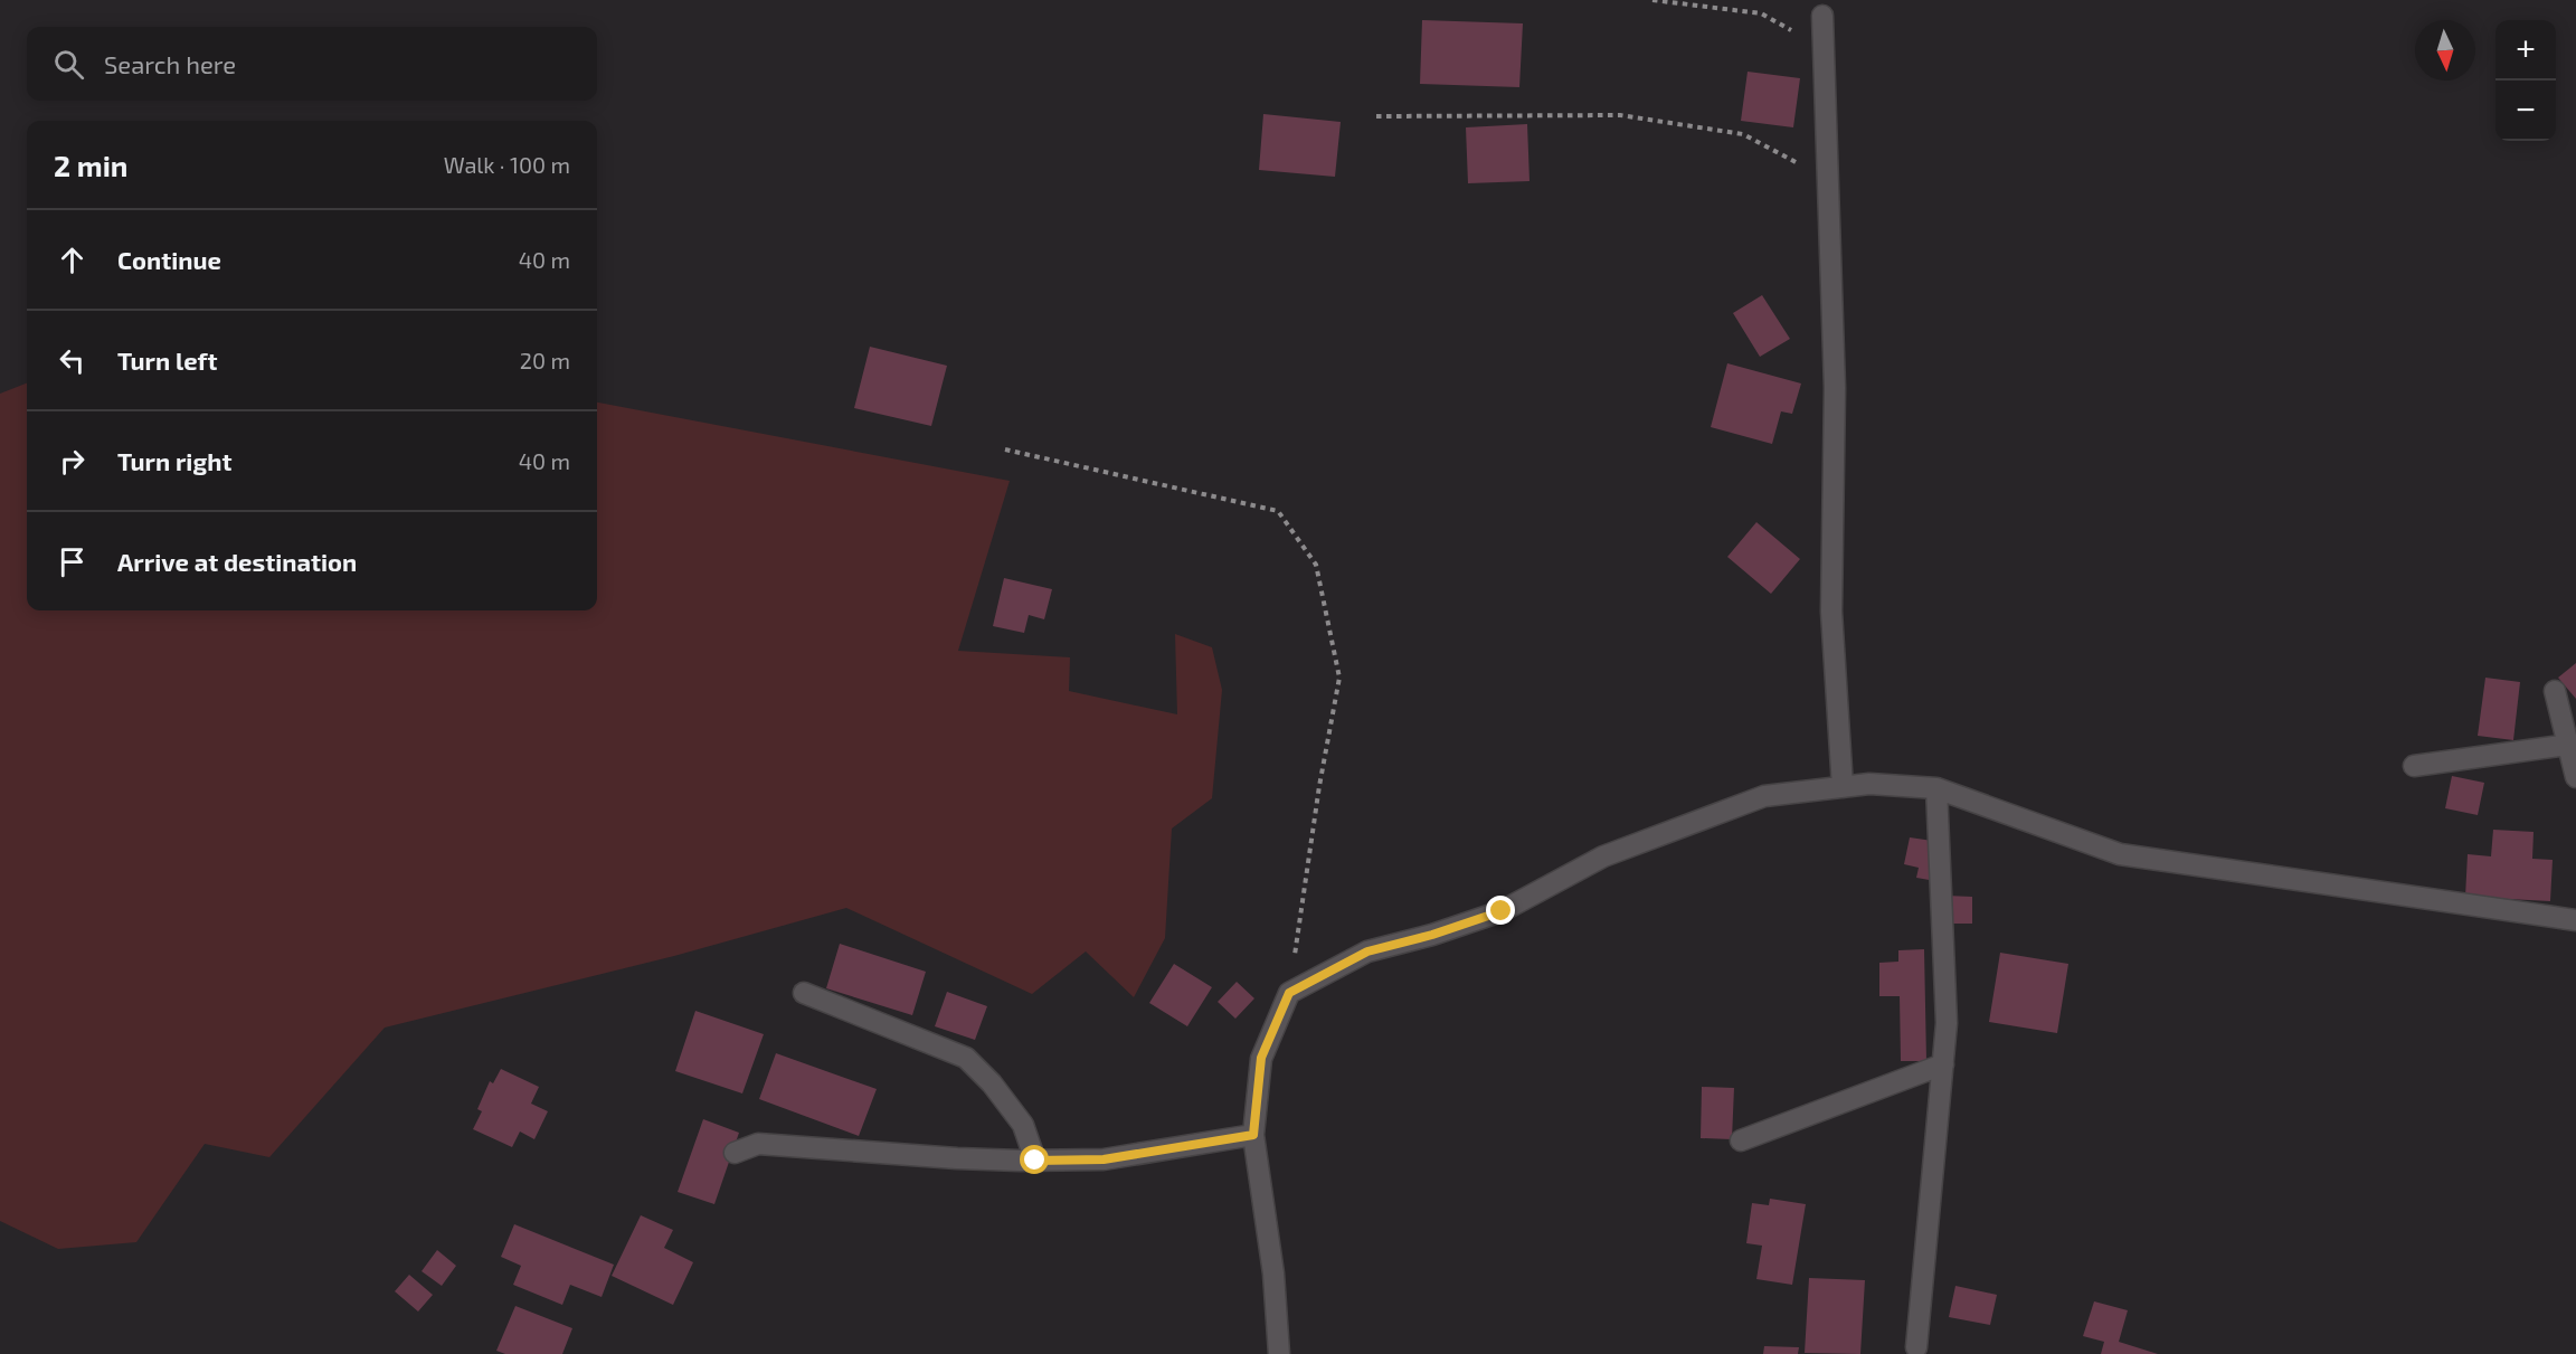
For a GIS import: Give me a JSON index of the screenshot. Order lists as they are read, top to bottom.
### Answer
{
  "north": "bottom",
  "page": {
    "map_buttons": ["+", "−"],
    "search": "Search here",
    "heading": ["2 min", "Walk · 100 m"],
    "list": [
      ["Continue", "40 m"],
      ["Turn left", "20 m"],
      ["Turn right", "40 m"],
      "Arrive at destination"
    ]
  }
}
